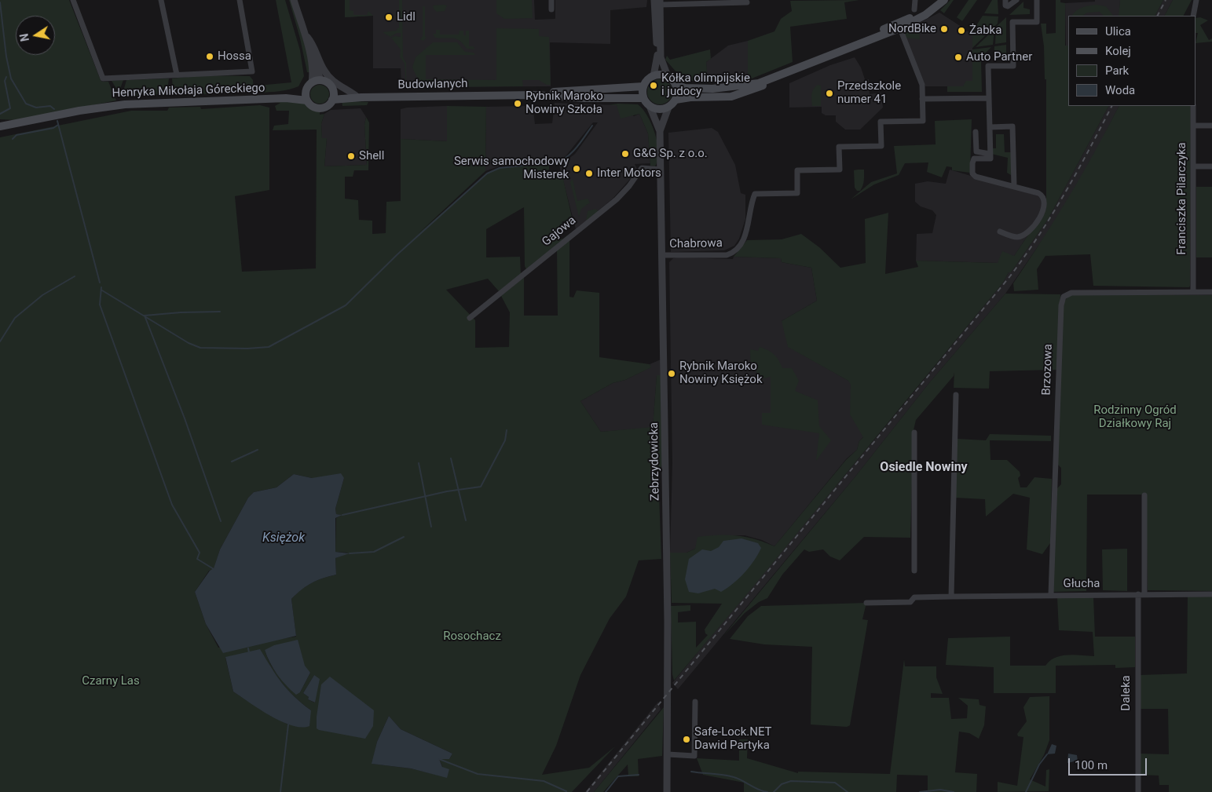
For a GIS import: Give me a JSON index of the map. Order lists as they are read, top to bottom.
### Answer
{
  "streets": {
    "main road": ["Budowlanych", "Henryka Mikołaja Góreckiego"],
    "street": [
      "Franciszka Pilarczyka",
      "Gajowa",
      "Chabrowa",
      "Brzozowa",
      "Zebrzydowicka",
      "Głucha",
      "Daleka"
    ]
  },
  "crossings": [
    ["Budowlanych", "Henryka Mikołaja Góreckiego"],
    ["Budowlanych", "Zebrzydowicka"],
    ["Franciszka Pilarczyka", "Brzozowa"],
    ["Gajowa", "Zebrzydowicka"],
    ["Chabrowa", "Zebrzydowicka"],
    ["Brzozowa", "Głucha"],
    ["Głucha", "Daleka"]
  ],
  "districts": ["Osiedle Nowiny"],
  "water": ["Księżok"],
  "parks": ["Rodzinny Ogród Działkowy Raj", "Rosochacz", "Czarny Las"],
  "places": [
    "Lidl",
    "NordBike",
    "Żabka",
    "Hossa",
    "Auto Partner",
    "Kółka olimpijskie i judocy",
    "Przedszkole numer 41",
    "Rybnik Maroko Nowiny Szkoła",
    "G&G Sp. z o.o.",
    "Shell",
    "Serwis samochodowy Misterek",
    "Inter Motors",
    "Rybnik Maroko Nowiny Księżok",
    "Safe-Lock.NET Dawid Partyka"
  ],
  "legend": [
    "Ulica",
    "Kolej",
    "Park",
    "Woda"
  ],
  "scale_bar": "100 m",
  "north": "left"
}
